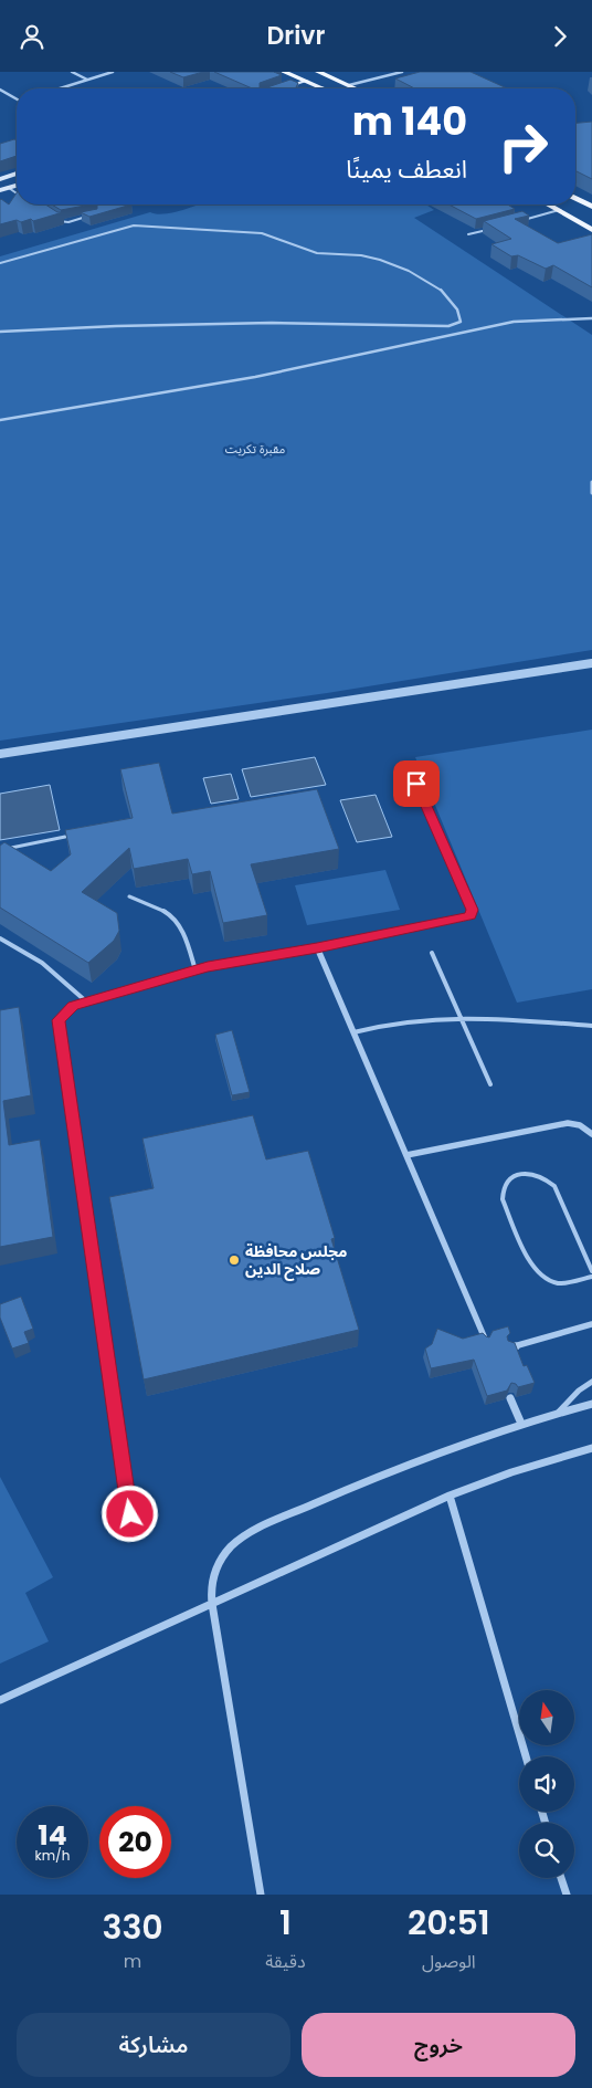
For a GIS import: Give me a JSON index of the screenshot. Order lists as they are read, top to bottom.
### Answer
{
  "parks": ["مقبرة تكريت"],
  "places": ["مجلس محافظة صلاح الدين"],
  "north": "top",
  "page": {
    "header": "Drivr",
    "turn": ["140 m", "انعطف يمينًا"],
    "speed": "14 km/h",
    "limit": "20",
    "eta": [
      "20:51",
      "الوصول",
      "1",
      "دقيقة",
      "330",
      "m"
    ],
    "buttons": ["خروج", "مشاركة"]
  }
}
